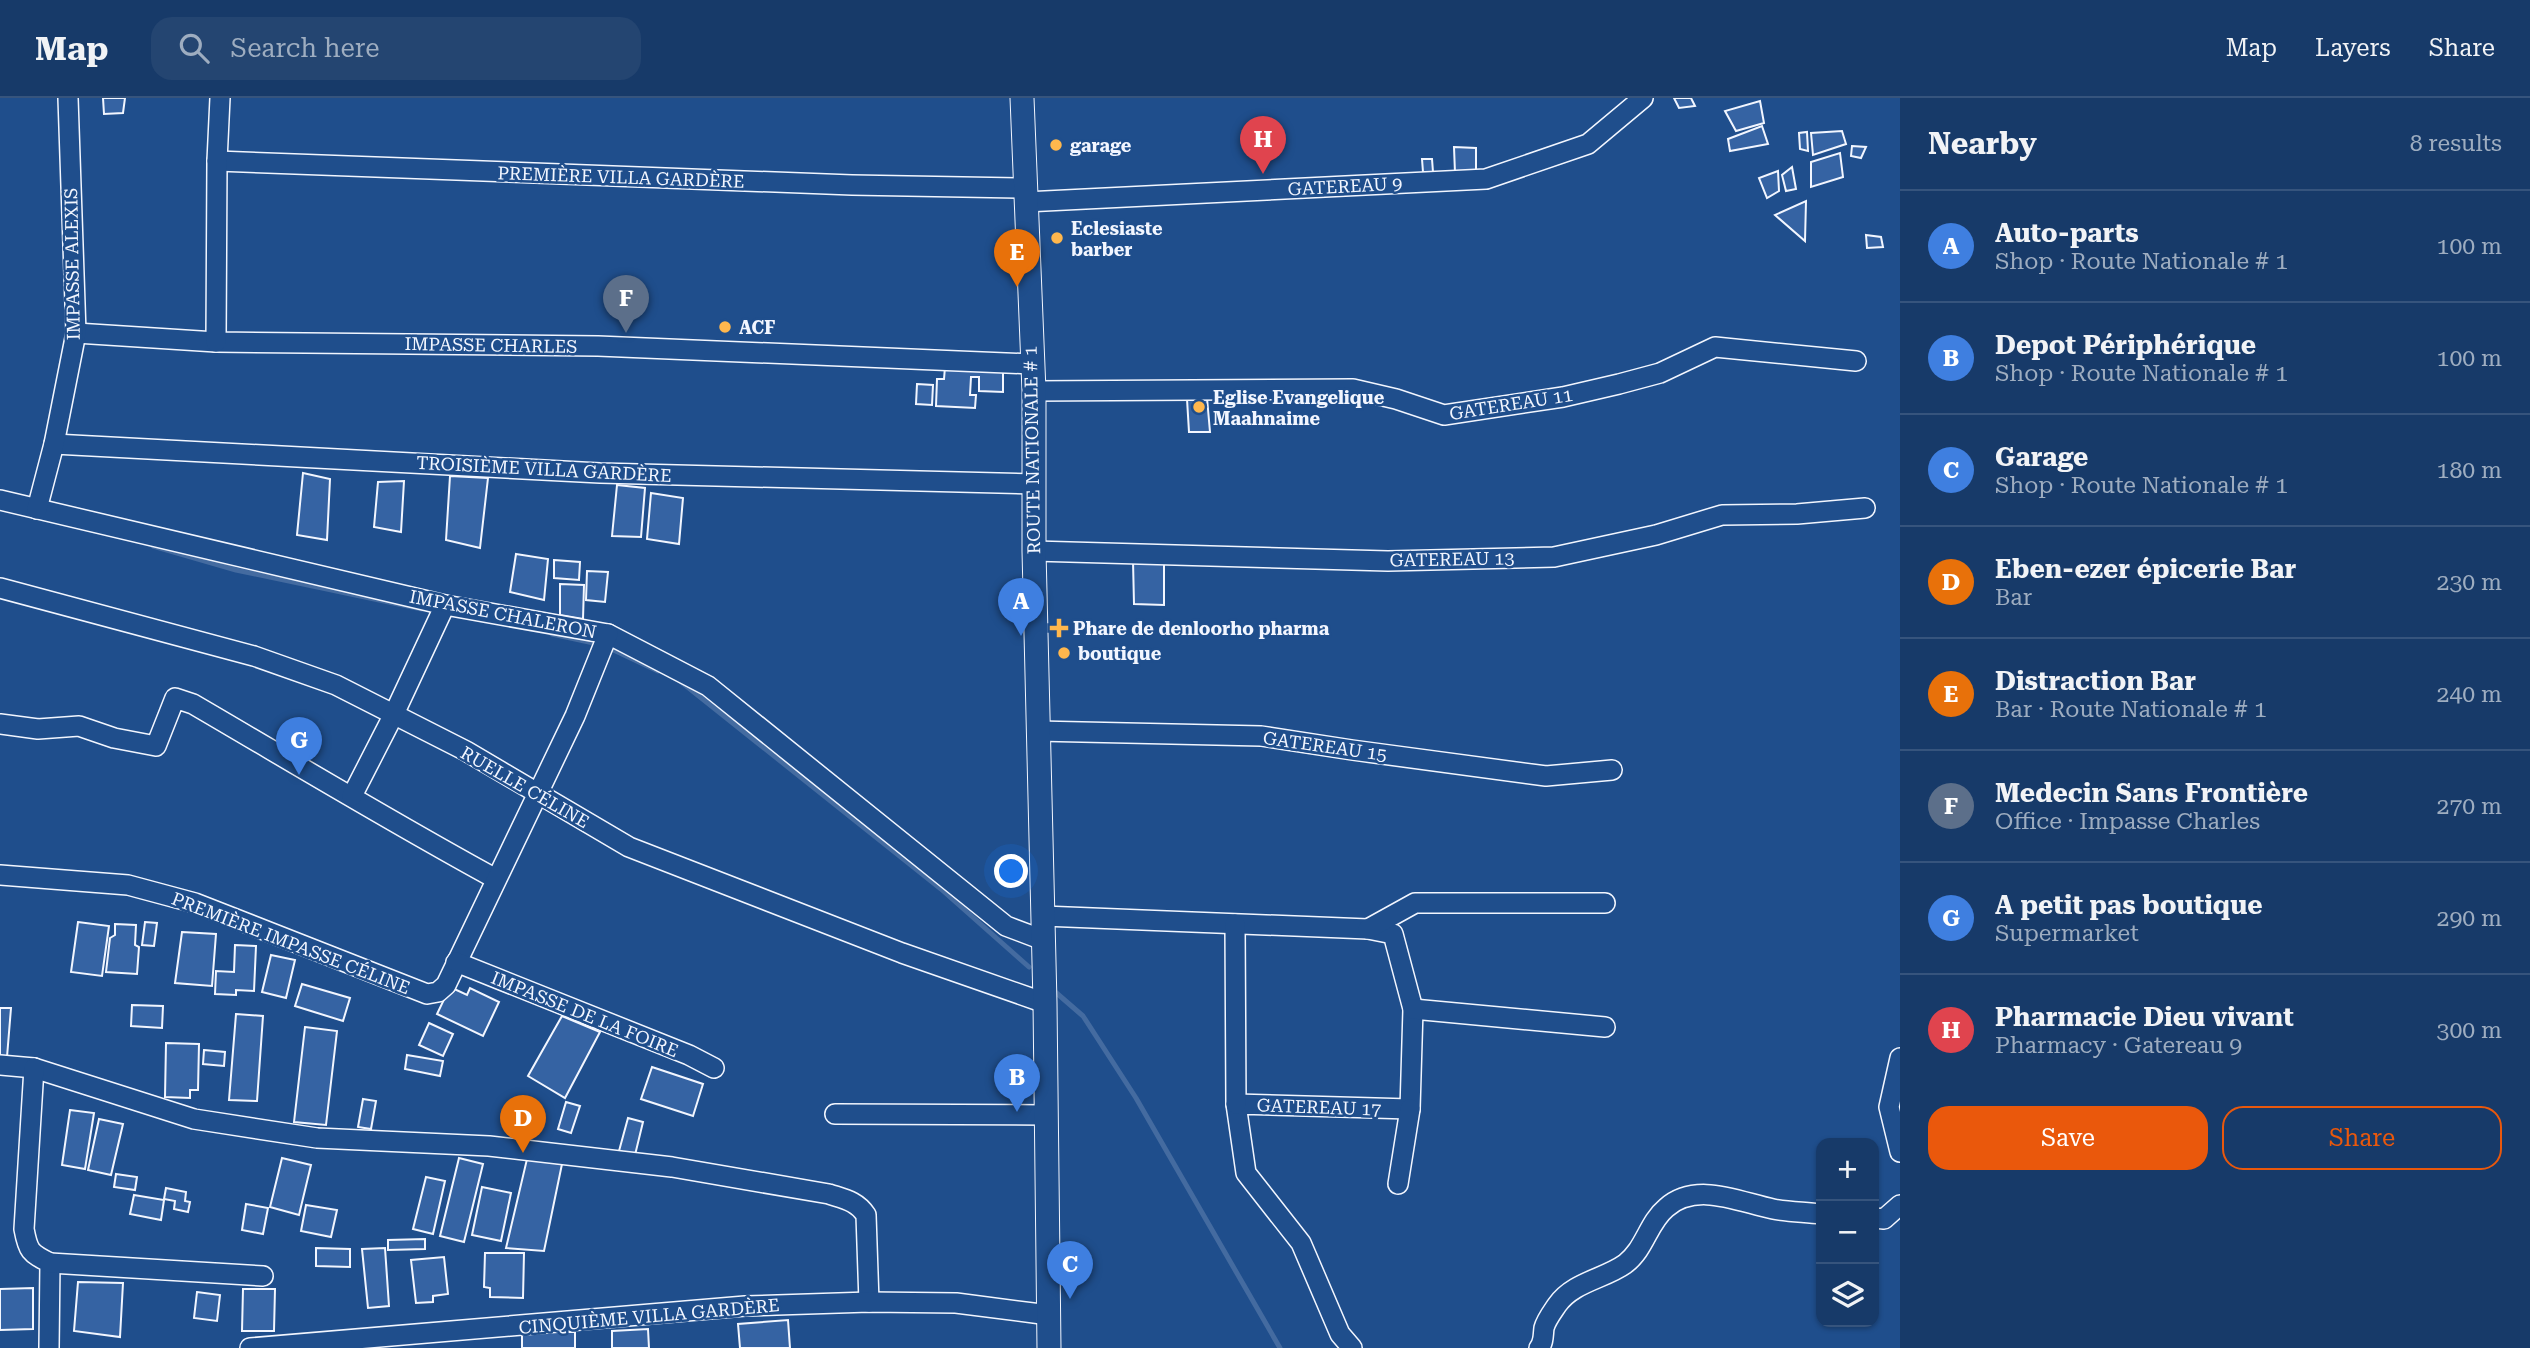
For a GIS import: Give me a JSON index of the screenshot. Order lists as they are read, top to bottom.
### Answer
{
  "streets": {
    "main road": ["ROUTE NATIONALE # 1"],
    "street": [
      "PREMIÈRE VILLA GARDÈRE",
      "GATEREAU 9",
      "IMPASSE ALEXIS",
      "IMPASSE CHARLES",
      "GATEREAU 11",
      "TROISIÈME VILLA GARDÈRE",
      "GATEREAU 13",
      "IMPASSE CHALERON",
      "GATEREAU 15",
      "RUELLE CÉLINE",
      "PREMIÈRE IMPASSE CÉLINE",
      "IMPASSE DE LA FOIRE",
      "GATEREAU 17",
      "CINQUIÈME VILLA GARDÈRE"
    ]
  },
  "crossings": [
    ["PREMIÈRE VILLA GARDÈRE", "GATEREAU 9"],
    ["PREMIÈRE VILLA GARDÈRE", "ROUTE NATIONALE # 1"],
    ["GATEREAU 9", "ROUTE NATIONALE # 1"],
    ["IMPASSE ALEXIS", "IMPASSE CHARLES"],
    ["IMPASSE ALEXIS", "TROISIÈME VILLA GARDÈRE"],
    ["IMPASSE ALEXIS", "IMPASSE CHALERON"],
    ["IMPASSE CHARLES", "ROUTE NATIONALE # 1"],
    ["GATEREAU 11", "ROUTE NATIONALE # 1"],
    ["ROUTE NATIONALE # 1", "TROISIÈME VILLA GARDÈRE"],
    ["ROUTE NATIONALE # 1", "GATEREAU 13"],
    ["ROUTE NATIONALE # 1", "IMPASSE CHALERON"],
    ["ROUTE NATIONALE # 1", "GATEREAU 15"],
    ["ROUTE NATIONALE # 1", "RUELLE CÉLINE"],
    ["ROUTE NATIONALE # 1", "CINQUIÈME VILLA GARDÈRE"],
    ["IMPASSE CHALERON", "PREMIÈRE IMPASSE CÉLINE"],
    ["RUELLE CÉLINE", "PREMIÈRE IMPASSE CÉLINE"],
    ["PREMIÈRE IMPASSE CÉLINE", "IMPASSE DE LA FOIRE"]
  ],
  "places": {
    "other": [
      "garage",
      "Eclesiaste barber",
      "ACF",
      "Eglise Evangelique Maahnaime",
      "boutique"
    ],
    "health": ["Phare de denloorho pharma"]
  },
  "page": {
    "header": "Map",
    "search": "Search here",
    "nav": ["Map", "Layers", "Share"],
    "heading": ["Nearby", "8 results"],
    "pins": [
      "H",
      "E",
      "F",
      "A",
      "G",
      "B",
      "D",
      "C"
    ],
    "list": [
      {
        "mark": "A",
        "name": "Auto-parts",
        "note": "Shop · Route Nationale # 1",
        "value": "100 m"
      },
      {
        "mark": "B",
        "name": "Depot Périphérique",
        "note": "Shop · Route Nationale # 1",
        "value": "100 m"
      },
      {
        "mark": "C",
        "name": "Garage",
        "note": "Shop · Route Nationale # 1",
        "value": "180 m"
      },
      {
        "mark": "D",
        "name": "Eben-ezer épicerie Bar",
        "note": "Bar",
        "value": "230 m"
      },
      {
        "mark": "E",
        "name": "Distraction Bar",
        "note": "Bar · Route Nationale # 1",
        "value": "240 m"
      },
      {
        "mark": "F",
        "name": "Medecin Sans Frontière",
        "note": "Office · Impasse Charles",
        "value": "270 m"
      },
      {
        "mark": "G",
        "name": "A petit pas boutique",
        "note": "Supermarket",
        "value": "290 m"
      },
      {
        "mark": "H",
        "name": "Pharmacie Dieu vivant",
        "note": "Pharmacy · Gatereau 9",
        "value": "300 m"
      }
    ],
    "buttons": ["Save", "Share"],
    "map_buttons": ["+", "−"]
  }
}
